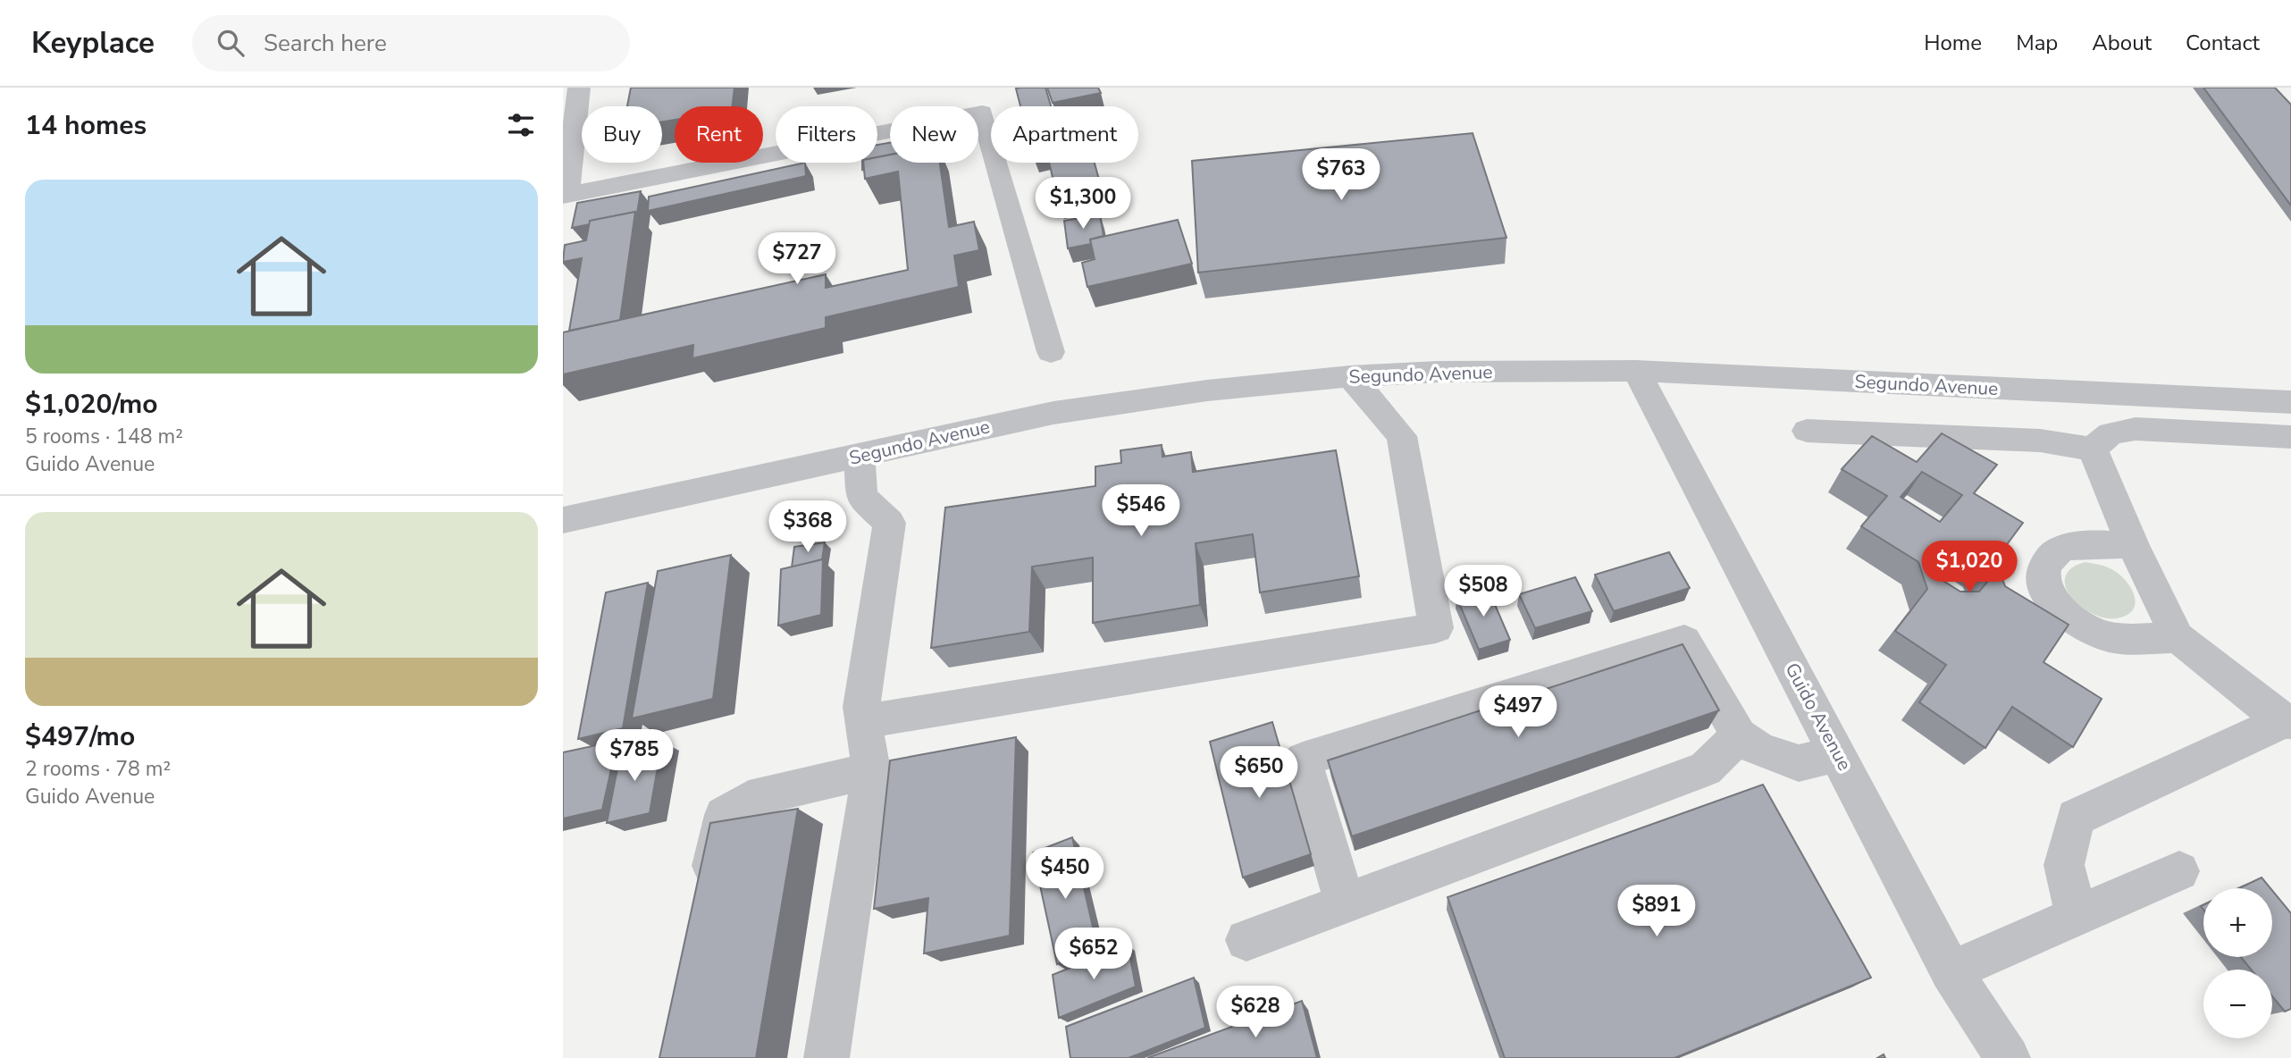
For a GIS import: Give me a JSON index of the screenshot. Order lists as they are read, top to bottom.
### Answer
{
  "streets": {
    "street": ["Segundo Avenue", "Guido Avenue"]
  },
  "crossings": [
    ["Segundo Avenue", "Guido Avenue"]
  ],
  "page": {
    "header": "Keyplace",
    "search": "Search here",
    "nav": [
      "Home",
      "Map",
      "About",
      "Contact"
    ],
    "heading": "14 homes",
    "chip": [
      "Buy",
      "Rent",
      "Filters",
      "New",
      "Apartment"
    ],
    "price": [
      "$763",
      "$1,300",
      "$727",
      "$546",
      "$368",
      "$1,020",
      "$508",
      "$497",
      "$785",
      "$650",
      "$450",
      "$891",
      "$652",
      "$628"
    ],
    "list": [
      {
        "name": "$1,020/mo",
        "note": "5 rooms · 148 m² · Guido Avenue"
      },
      {
        "name": "$497/mo",
        "note": "2 rooms · 78 m² · Guido Avenue"
      }
    ],
    "map_buttons": ["+", "−"]
  }
}
